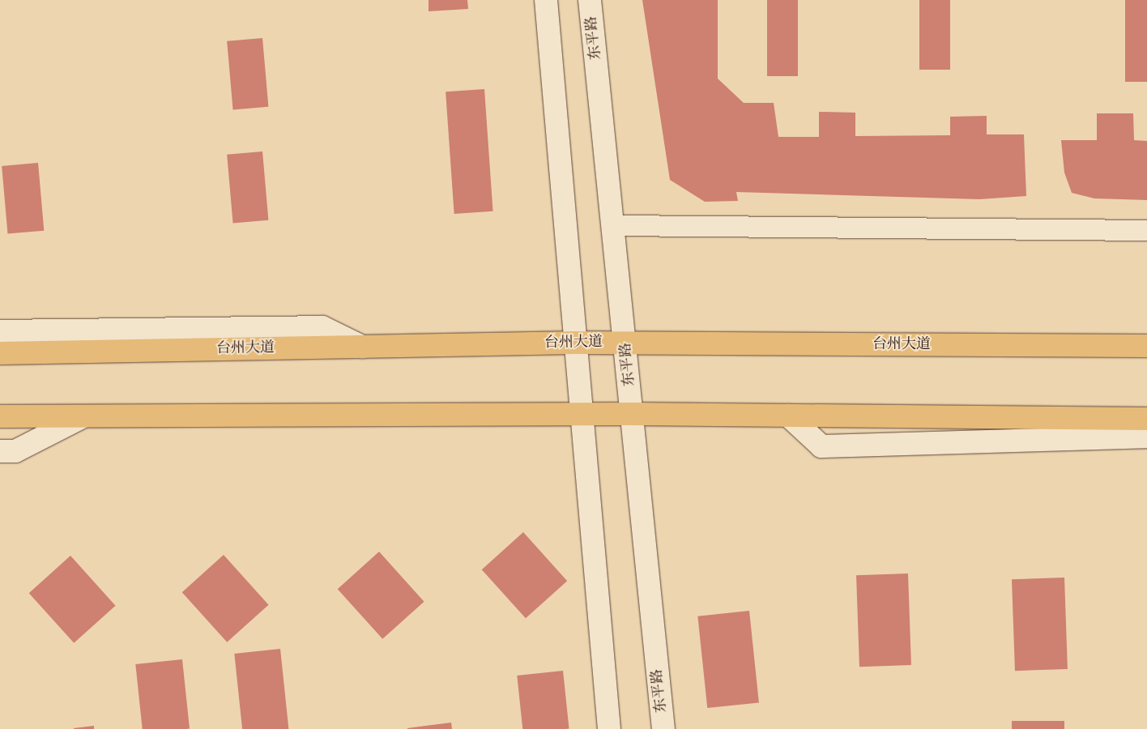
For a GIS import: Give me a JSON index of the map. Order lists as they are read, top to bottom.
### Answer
{
  "streets": {
    "main road": ["东平路", "台州大道"]
  },
  "crossings": [
    ["东平路", "台州大道"]
  ]
}
